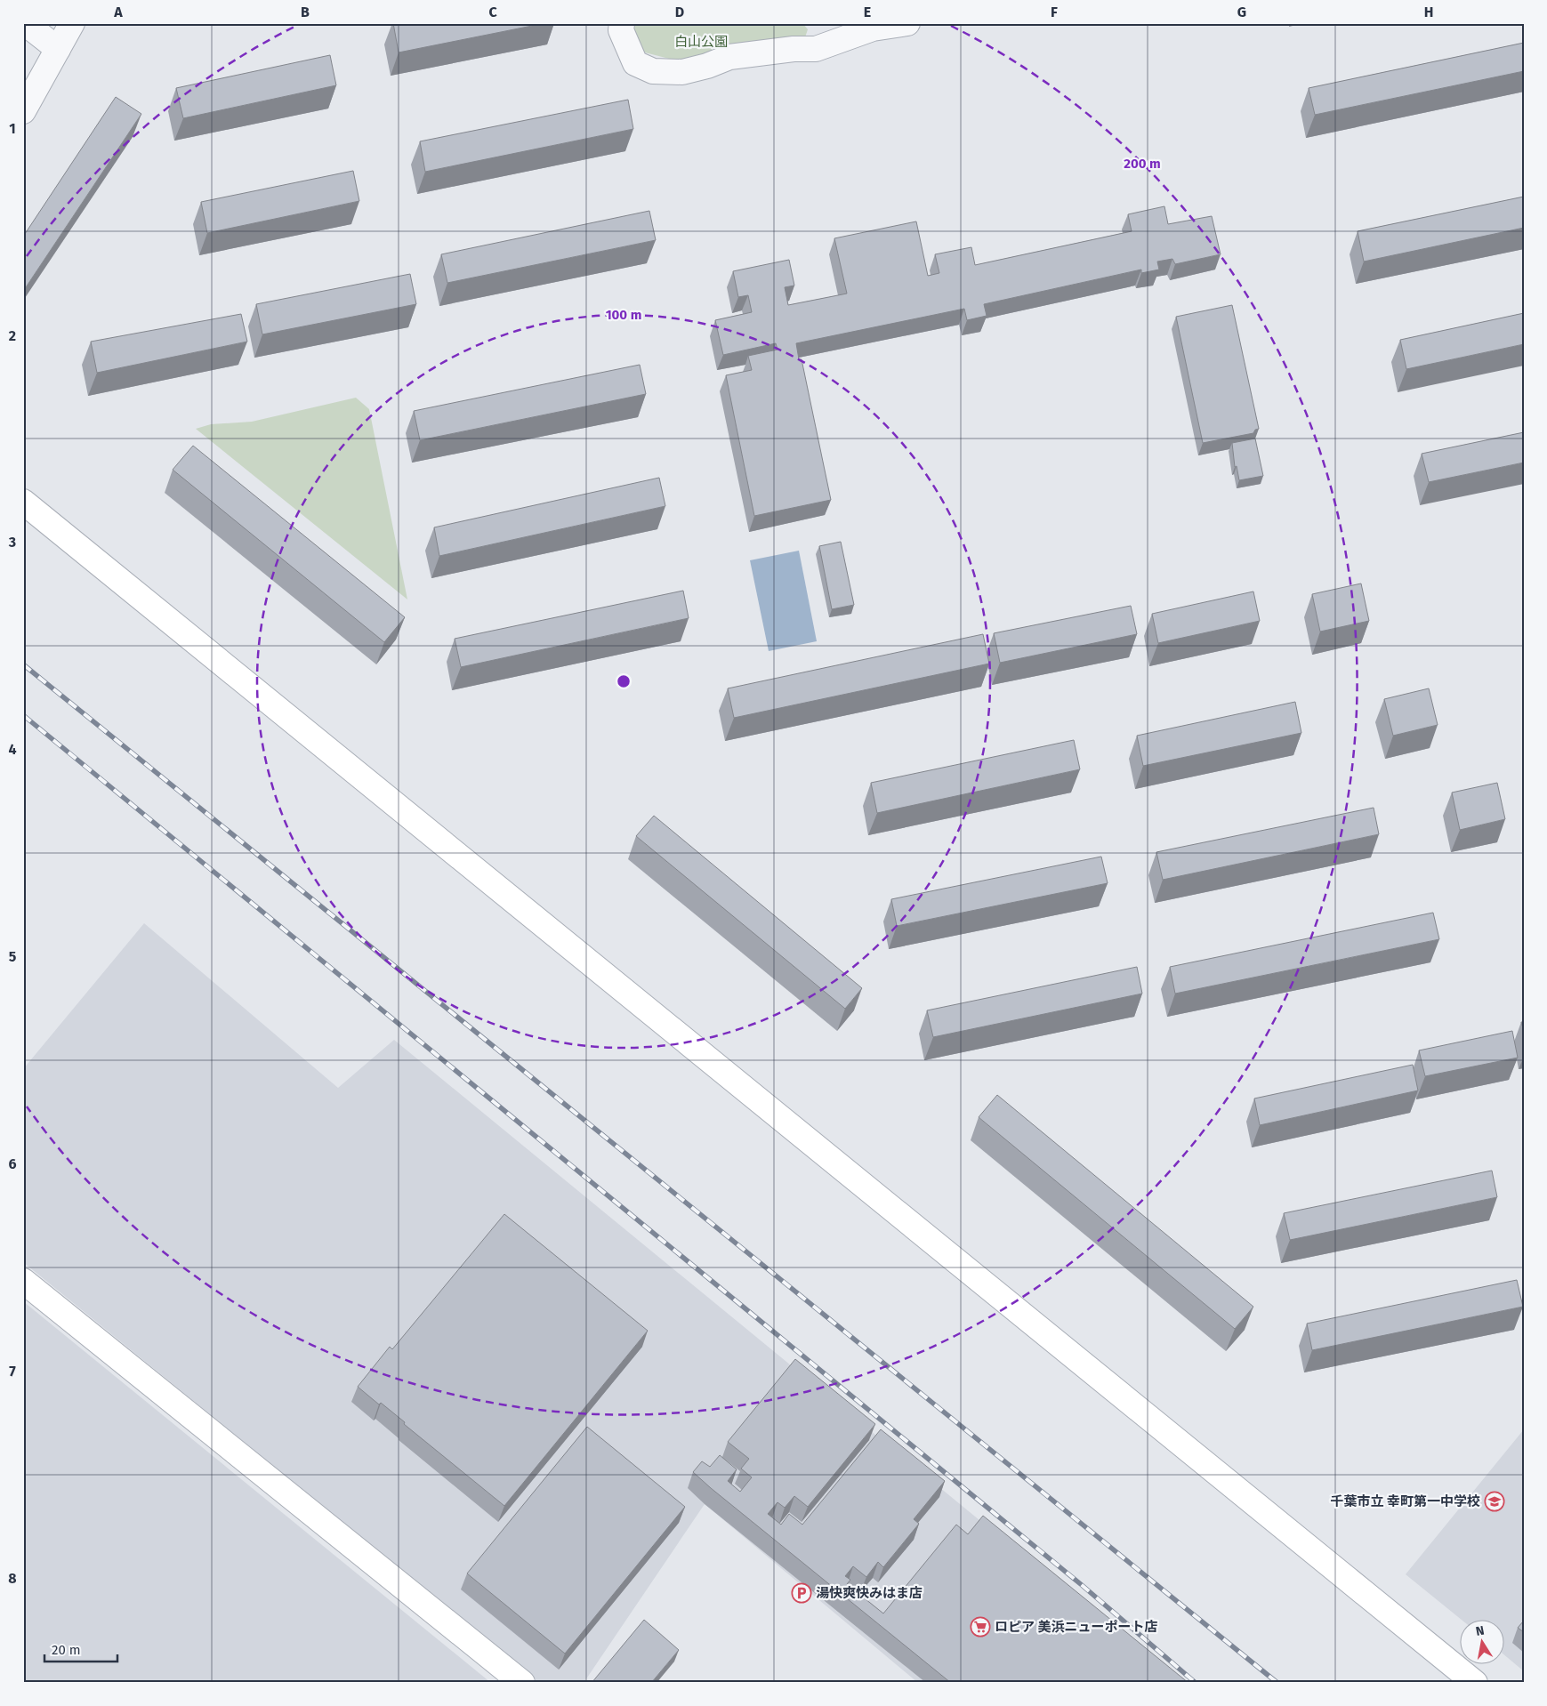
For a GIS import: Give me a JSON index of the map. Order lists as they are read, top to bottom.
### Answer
{
  "parks": ["白山公園"],
  "places": {
    "school or university": ["千葉市立 幸町第一中学校"],
    "parking": ["湯快爽快みはま店"],
    "supermarket": ["ロピア 美浜ニューポート店"]
  },
  "scale_bar": "20 m",
  "north": "top",
  "grid": {
    "columns": [
      "A",
      "B",
      "C",
      "D",
      "E",
      "F",
      "G",
      "H"
    ],
    "rows": [
      "1",
      "2",
      "3",
      "4",
      "5",
      "6",
      "7",
      "8"
    ]
  },
  "rings": ["200 m", "100 m"]
}
